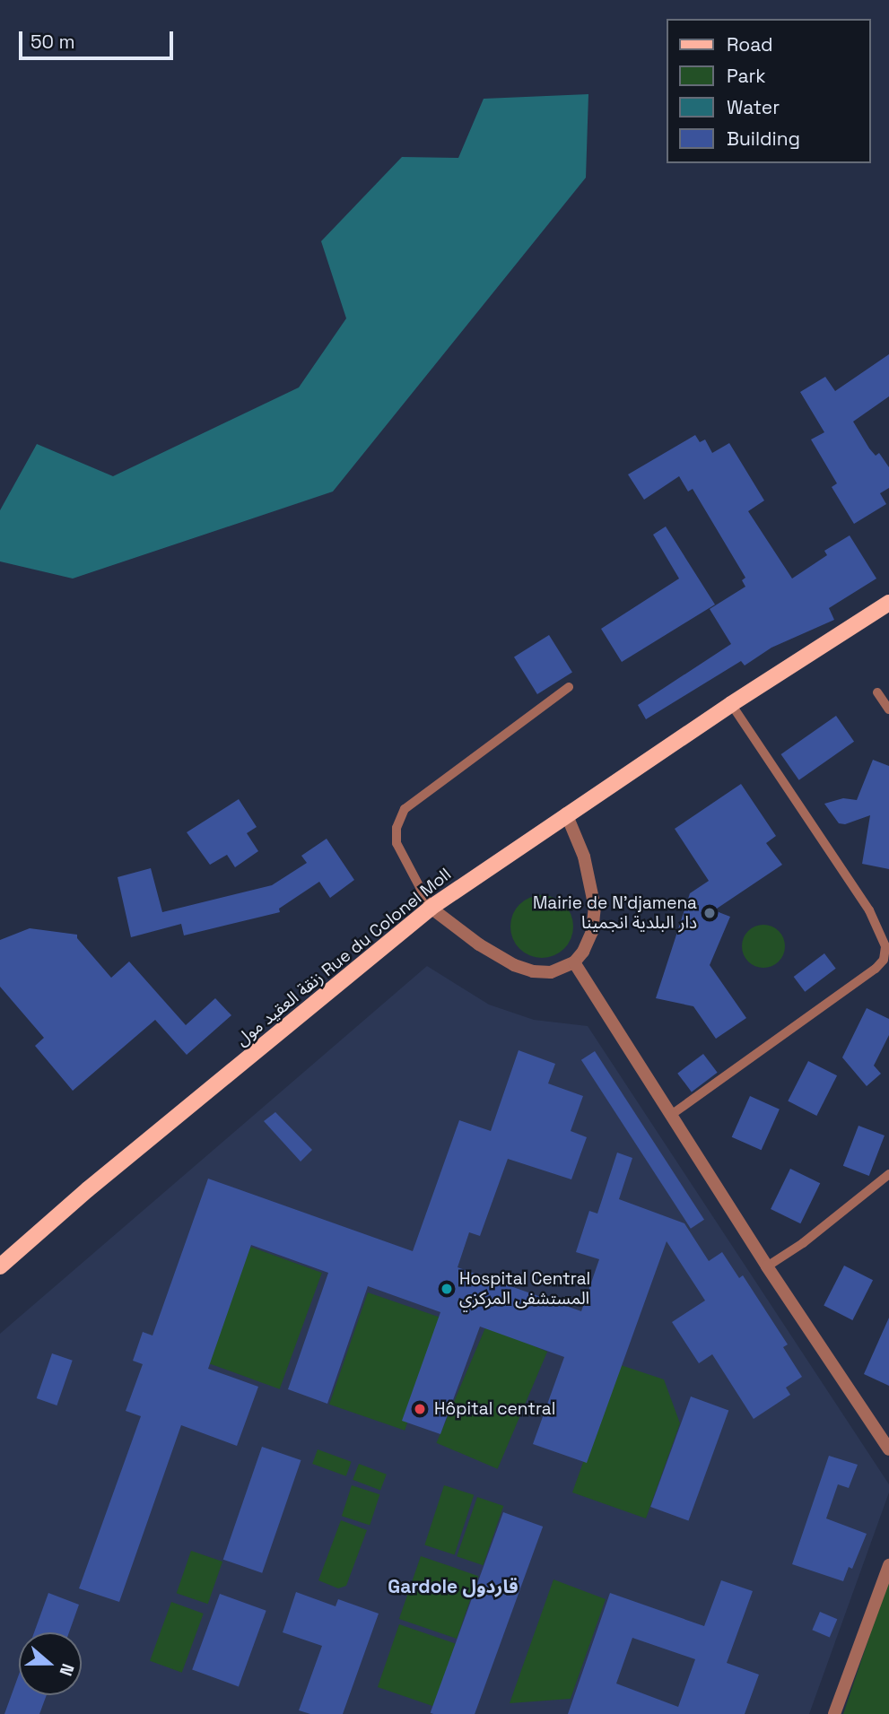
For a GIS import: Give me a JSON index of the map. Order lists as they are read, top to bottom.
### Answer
{
  "streets": {
    "main road": ["زنقة العقيد مول Rue du Colonel Moll"]
  },
  "districts": ["Gardole قاردول"],
  "places": ["Mairie de N'djamena دار البلدية انجمينا", "Hospital Central المستشفى المركزي", "Hôpital central"],
  "legend": [
    "Road",
    "Park",
    "Water",
    "Building"
  ],
  "scale_bar": "50 m",
  "north": "right"
}
